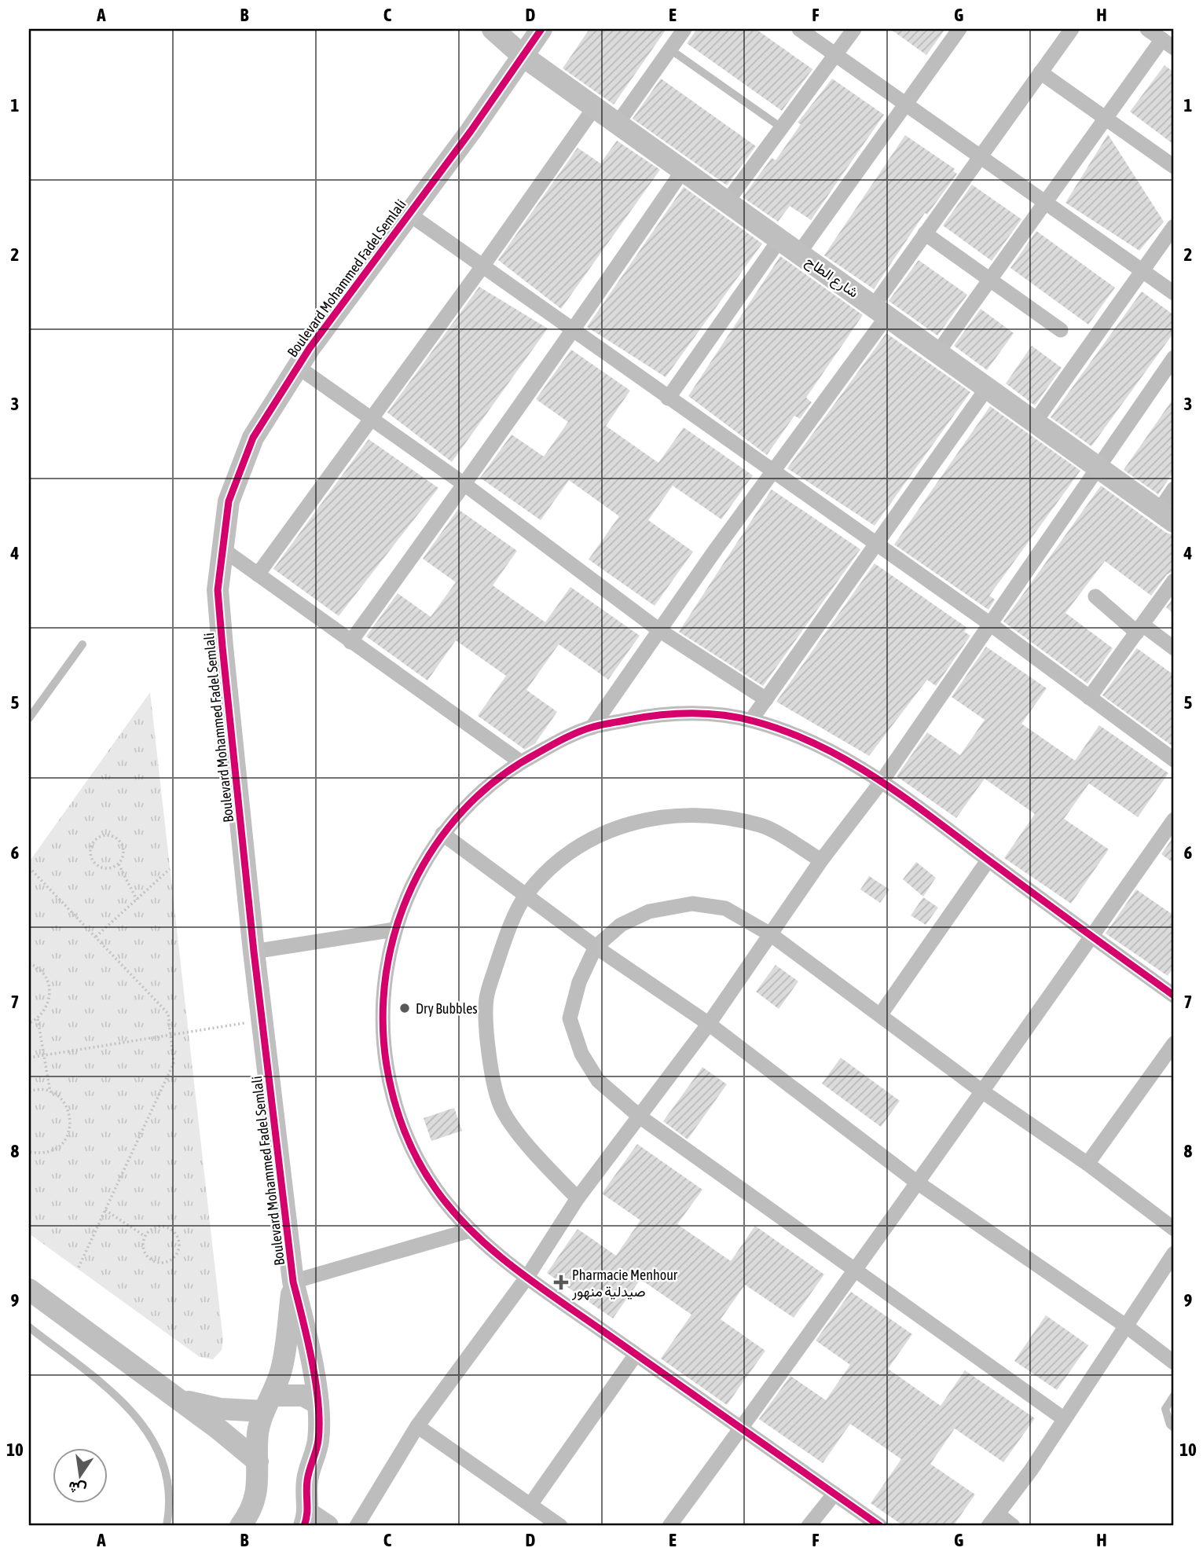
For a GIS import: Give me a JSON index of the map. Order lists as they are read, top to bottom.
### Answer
{
  "streets": {
    "street": ["شارع الطاح", "Boulevard Mohammed Fadel Semlali"]
  },
  "crossings": [
    ["شارع الطاح", "Boulevard Mohammed Fadel Semlali"]
  ],
  "places": {
    "other": ["Dry Bubbles"],
    "health": ["Pharmacie Menhour صيدلية منهور"]
  },
  "north": "bottom",
  "grid": {
    "columns": [
      "A",
      "B",
      "C",
      "D",
      "E",
      "F",
      "G",
      "H"
    ],
    "rows": [
      "1",
      "2",
      "3",
      "4",
      "5",
      "6",
      "7",
      "8",
      "9",
      "10"
    ]
  }
}
